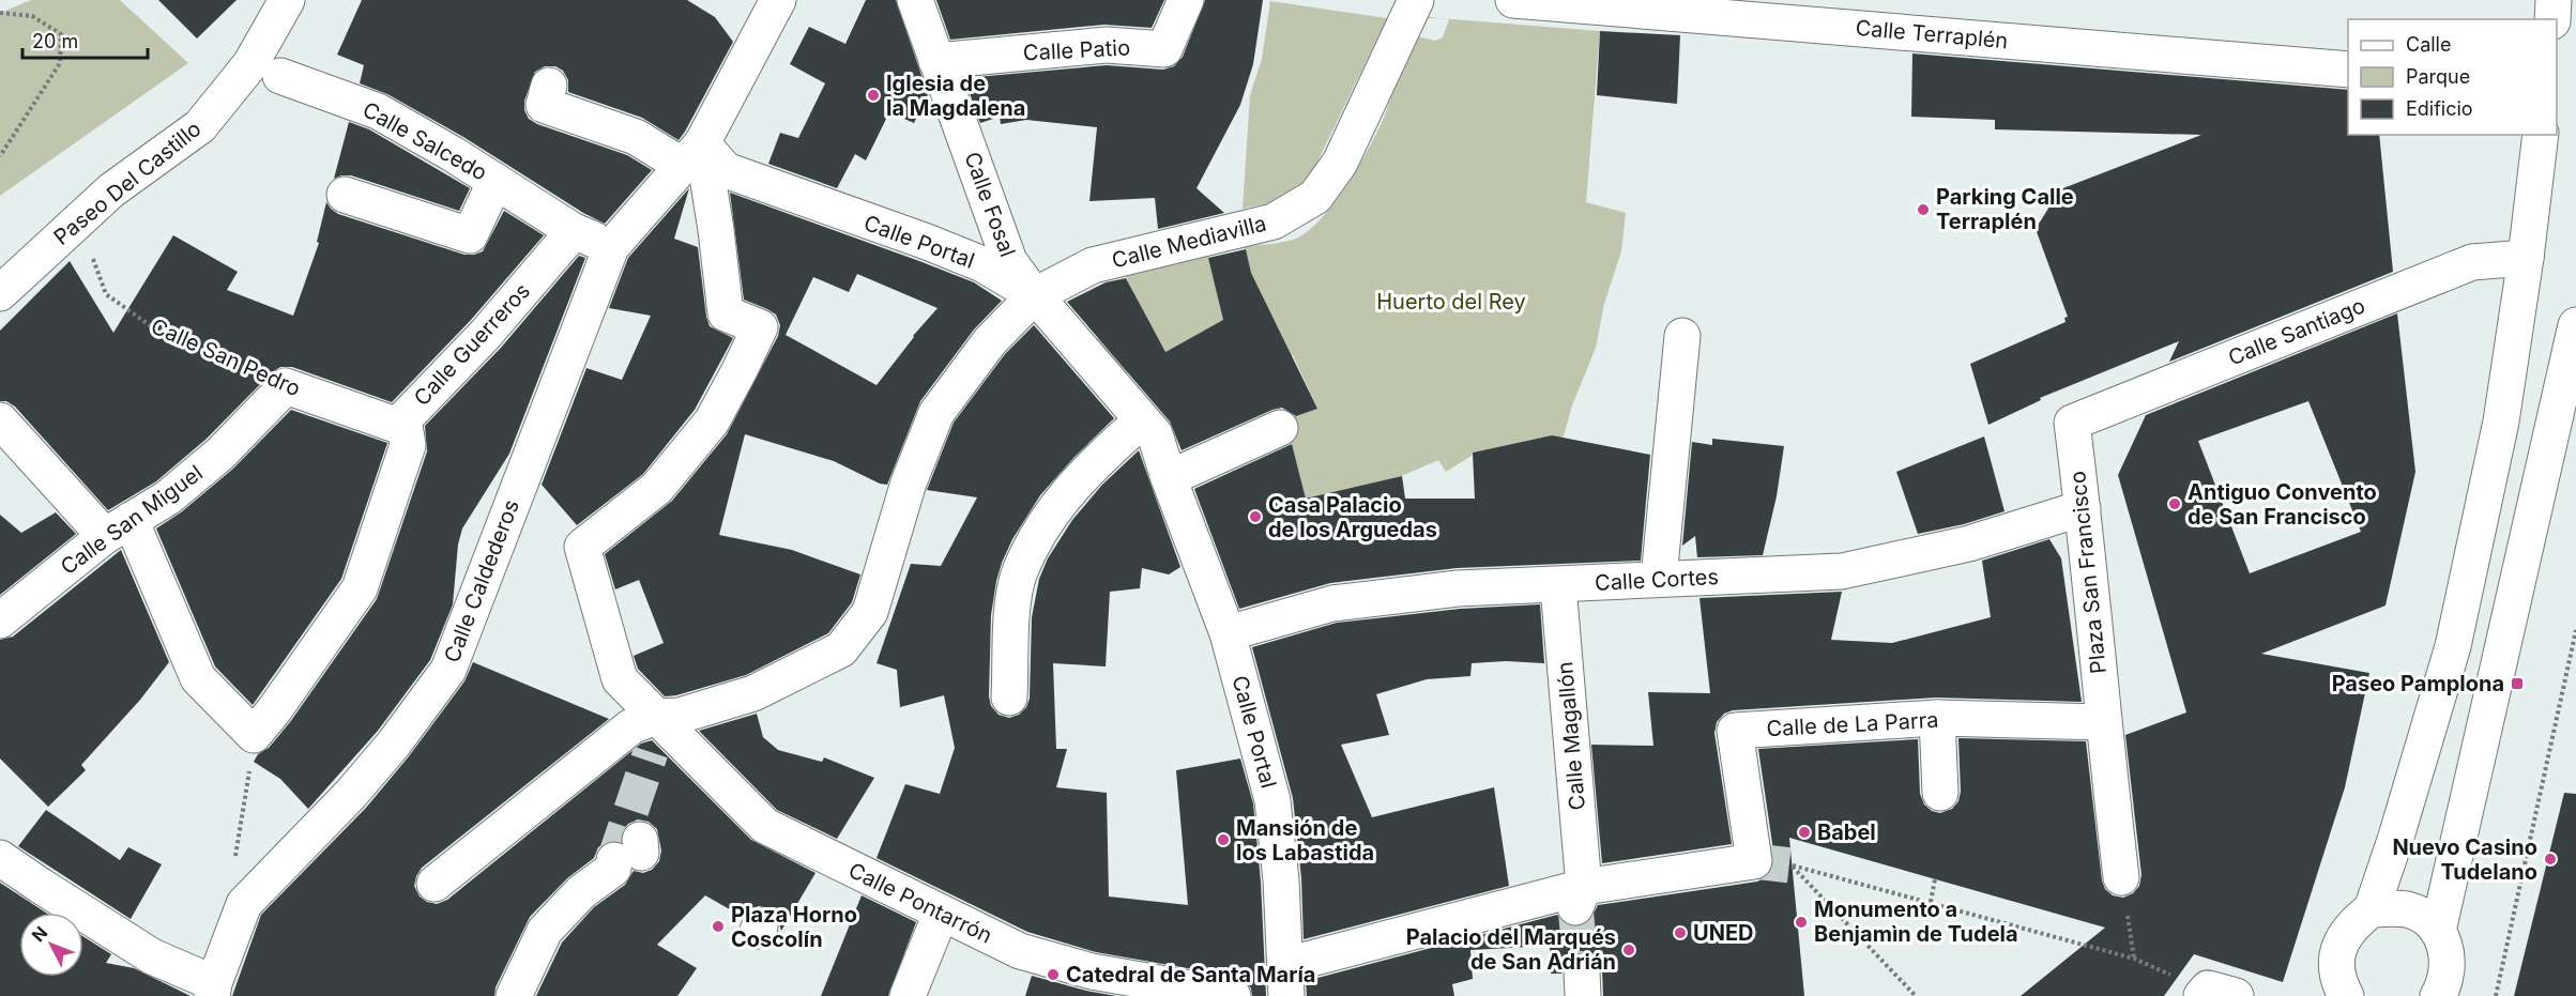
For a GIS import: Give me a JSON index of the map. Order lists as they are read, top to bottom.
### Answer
{
  "streets": {
    "street": [
      "Calle Terraplén",
      "Calle Patio",
      "Calle Salcedo",
      "Paseo Del Castillo",
      "Calle Fosal",
      "Calle Portal",
      "Calle Mediavilla",
      "Calle Santiago",
      "Calle Guerreros",
      "Calle San Pedro",
      "Calle San Miguel",
      "Plaza San Francisco",
      "Calle Cortes",
      "Calle Caldederos",
      "Calle de La Parra",
      "Calle Magallón",
      "Calle Pontarrón"
    ]
  },
  "crossings": [
    ["Calle Patio", "Calle Fosal"],
    ["Calle Salcedo", "Calle Guerreros"],
    ["Calle Salcedo", "Calle Caldederos"],
    ["Calle Fosal", "Calle Portal"],
    ["Calle Fosal", "Calle Mediavilla"],
    ["Calle Portal", "Calle Mediavilla"],
    ["Calle Portal", "Calle Cortes"],
    ["Calle Portal", "Calle Caldederos"],
    ["Calle Portal", "Calle Pontarrón"],
    ["Calle Santiago", "Plaza San Francisco"],
    ["Calle Guerreros", "Calle San Pedro"],
    ["Calle Guerreros", "Calle San Miguel"],
    ["Calle San Pedro", "Calle San Miguel"],
    ["Plaza San Francisco", "Calle Cortes"],
    ["Plaza San Francisco", "Calle de La Parra"],
    ["Calle Cortes", "Calle Magallón"],
    ["Calle Caldederos", "Calle Pontarrón"],
    ["Calle de La Parra", "Calle Magallón"]
  ],
  "parks": ["Huerto del Rey"],
  "places": {
    "other": [
      "Iglesia de la Magdalena",
      "Parking Calle Terraplén",
      "Antiguo Convento de San Francisco",
      "Casa Palacio de los Arguedas",
      "Babel",
      "Mansión de los Labastida",
      "Nuevo Casino Tudelano",
      "Monumento a Benjamìn de Tudela",
      "Plaza Horno Coscolín",
      "UNED",
      "Palacio del Marqués de San Adrián",
      "Catedral de Santa María"
    ],
    "transit": ["Paseo Pamplona"]
  },
  "legend": ["Calle", "Parque", "Edificio"],
  "scale_bar": "20 m",
  "north": "top left"
}
